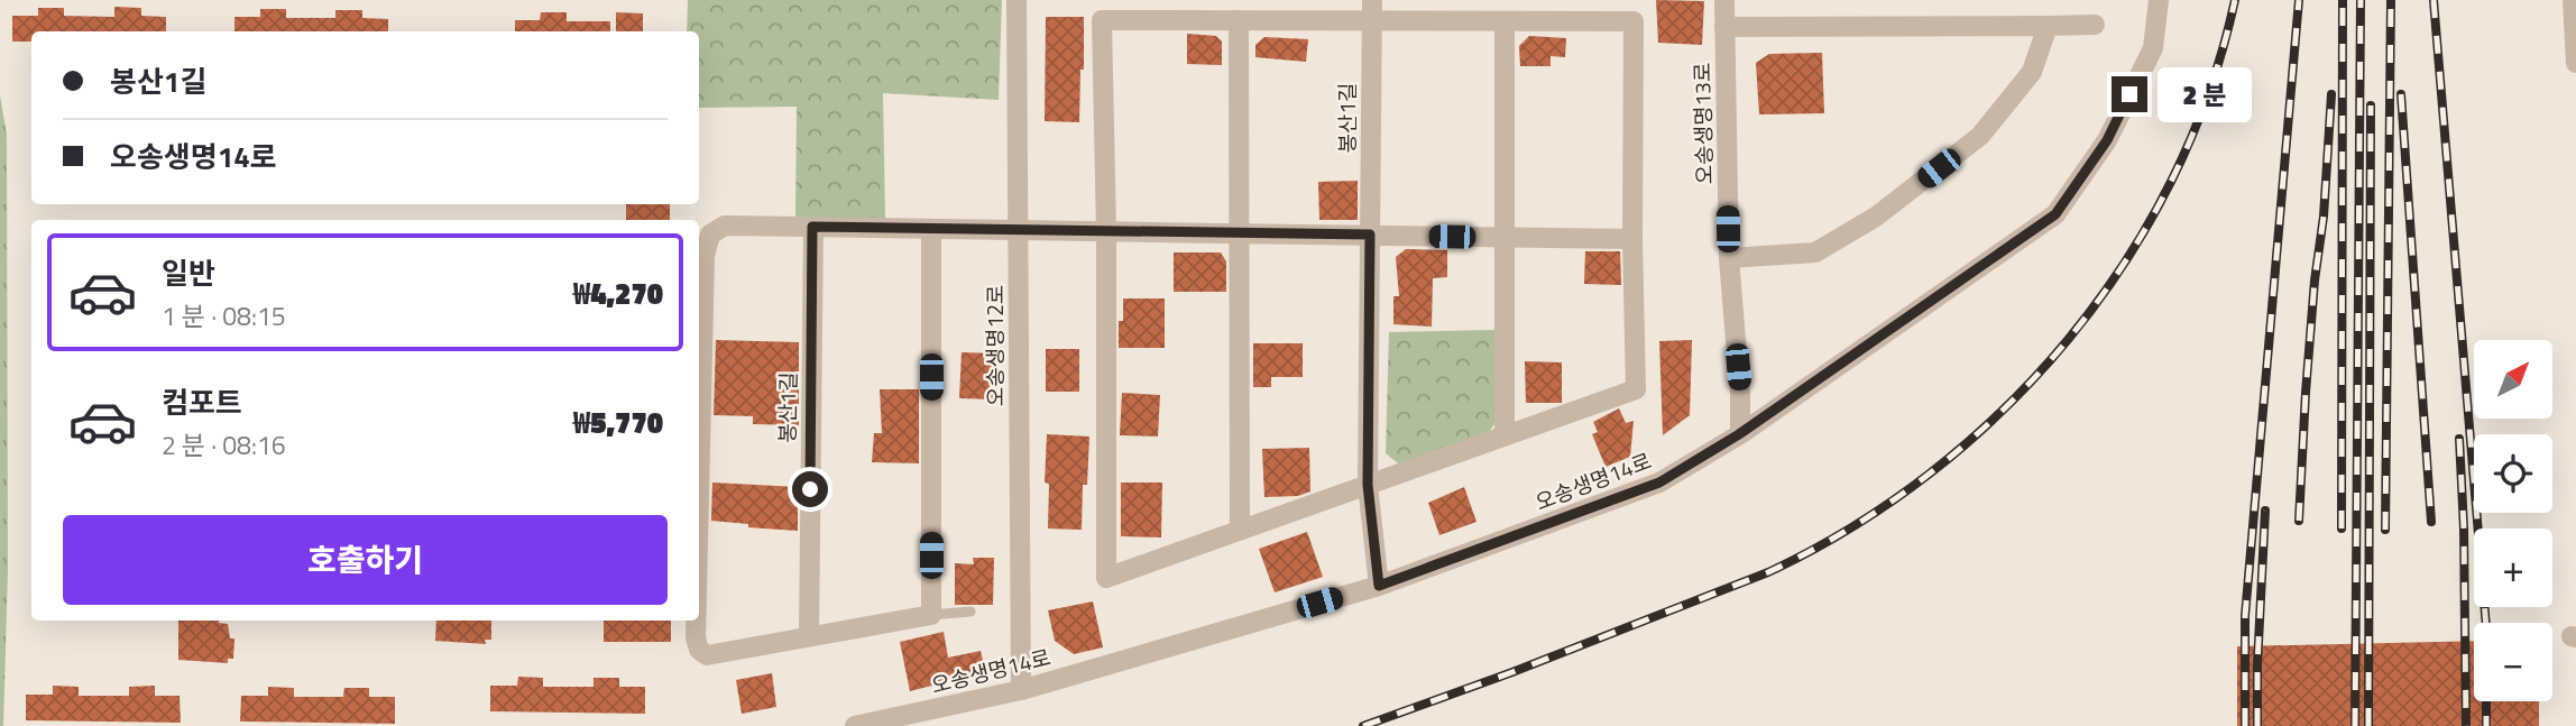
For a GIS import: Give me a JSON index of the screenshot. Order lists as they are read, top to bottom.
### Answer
{
  "streets": {
    "street": [
      "봉산1길",
      "오송생명13로",
      "오송생명12로",
      "오송생명14로"
    ]
  },
  "crossings": [
    ["봉산1길", "오송생명14로"],
    ["오송생명13로", "오송생명14로"],
    ["오송생명12로", "오송생명14로"]
  ],
  "north": "top right",
  "page": {
    "banner": ["봉산1길", "오송생명14로"],
    "bubble": "2 분",
    "list": [
      {
        "name": "일반",
        "note": "1 분 · 08:15",
        "value": "₩4,270"
      },
      {
        "name": "컴포트",
        "note": "2 분 · 08:16",
        "value": "₩5,770"
      }
    ],
    "map_buttons": ["+", "−"],
    "buttons": "호출하기"
  }
}
